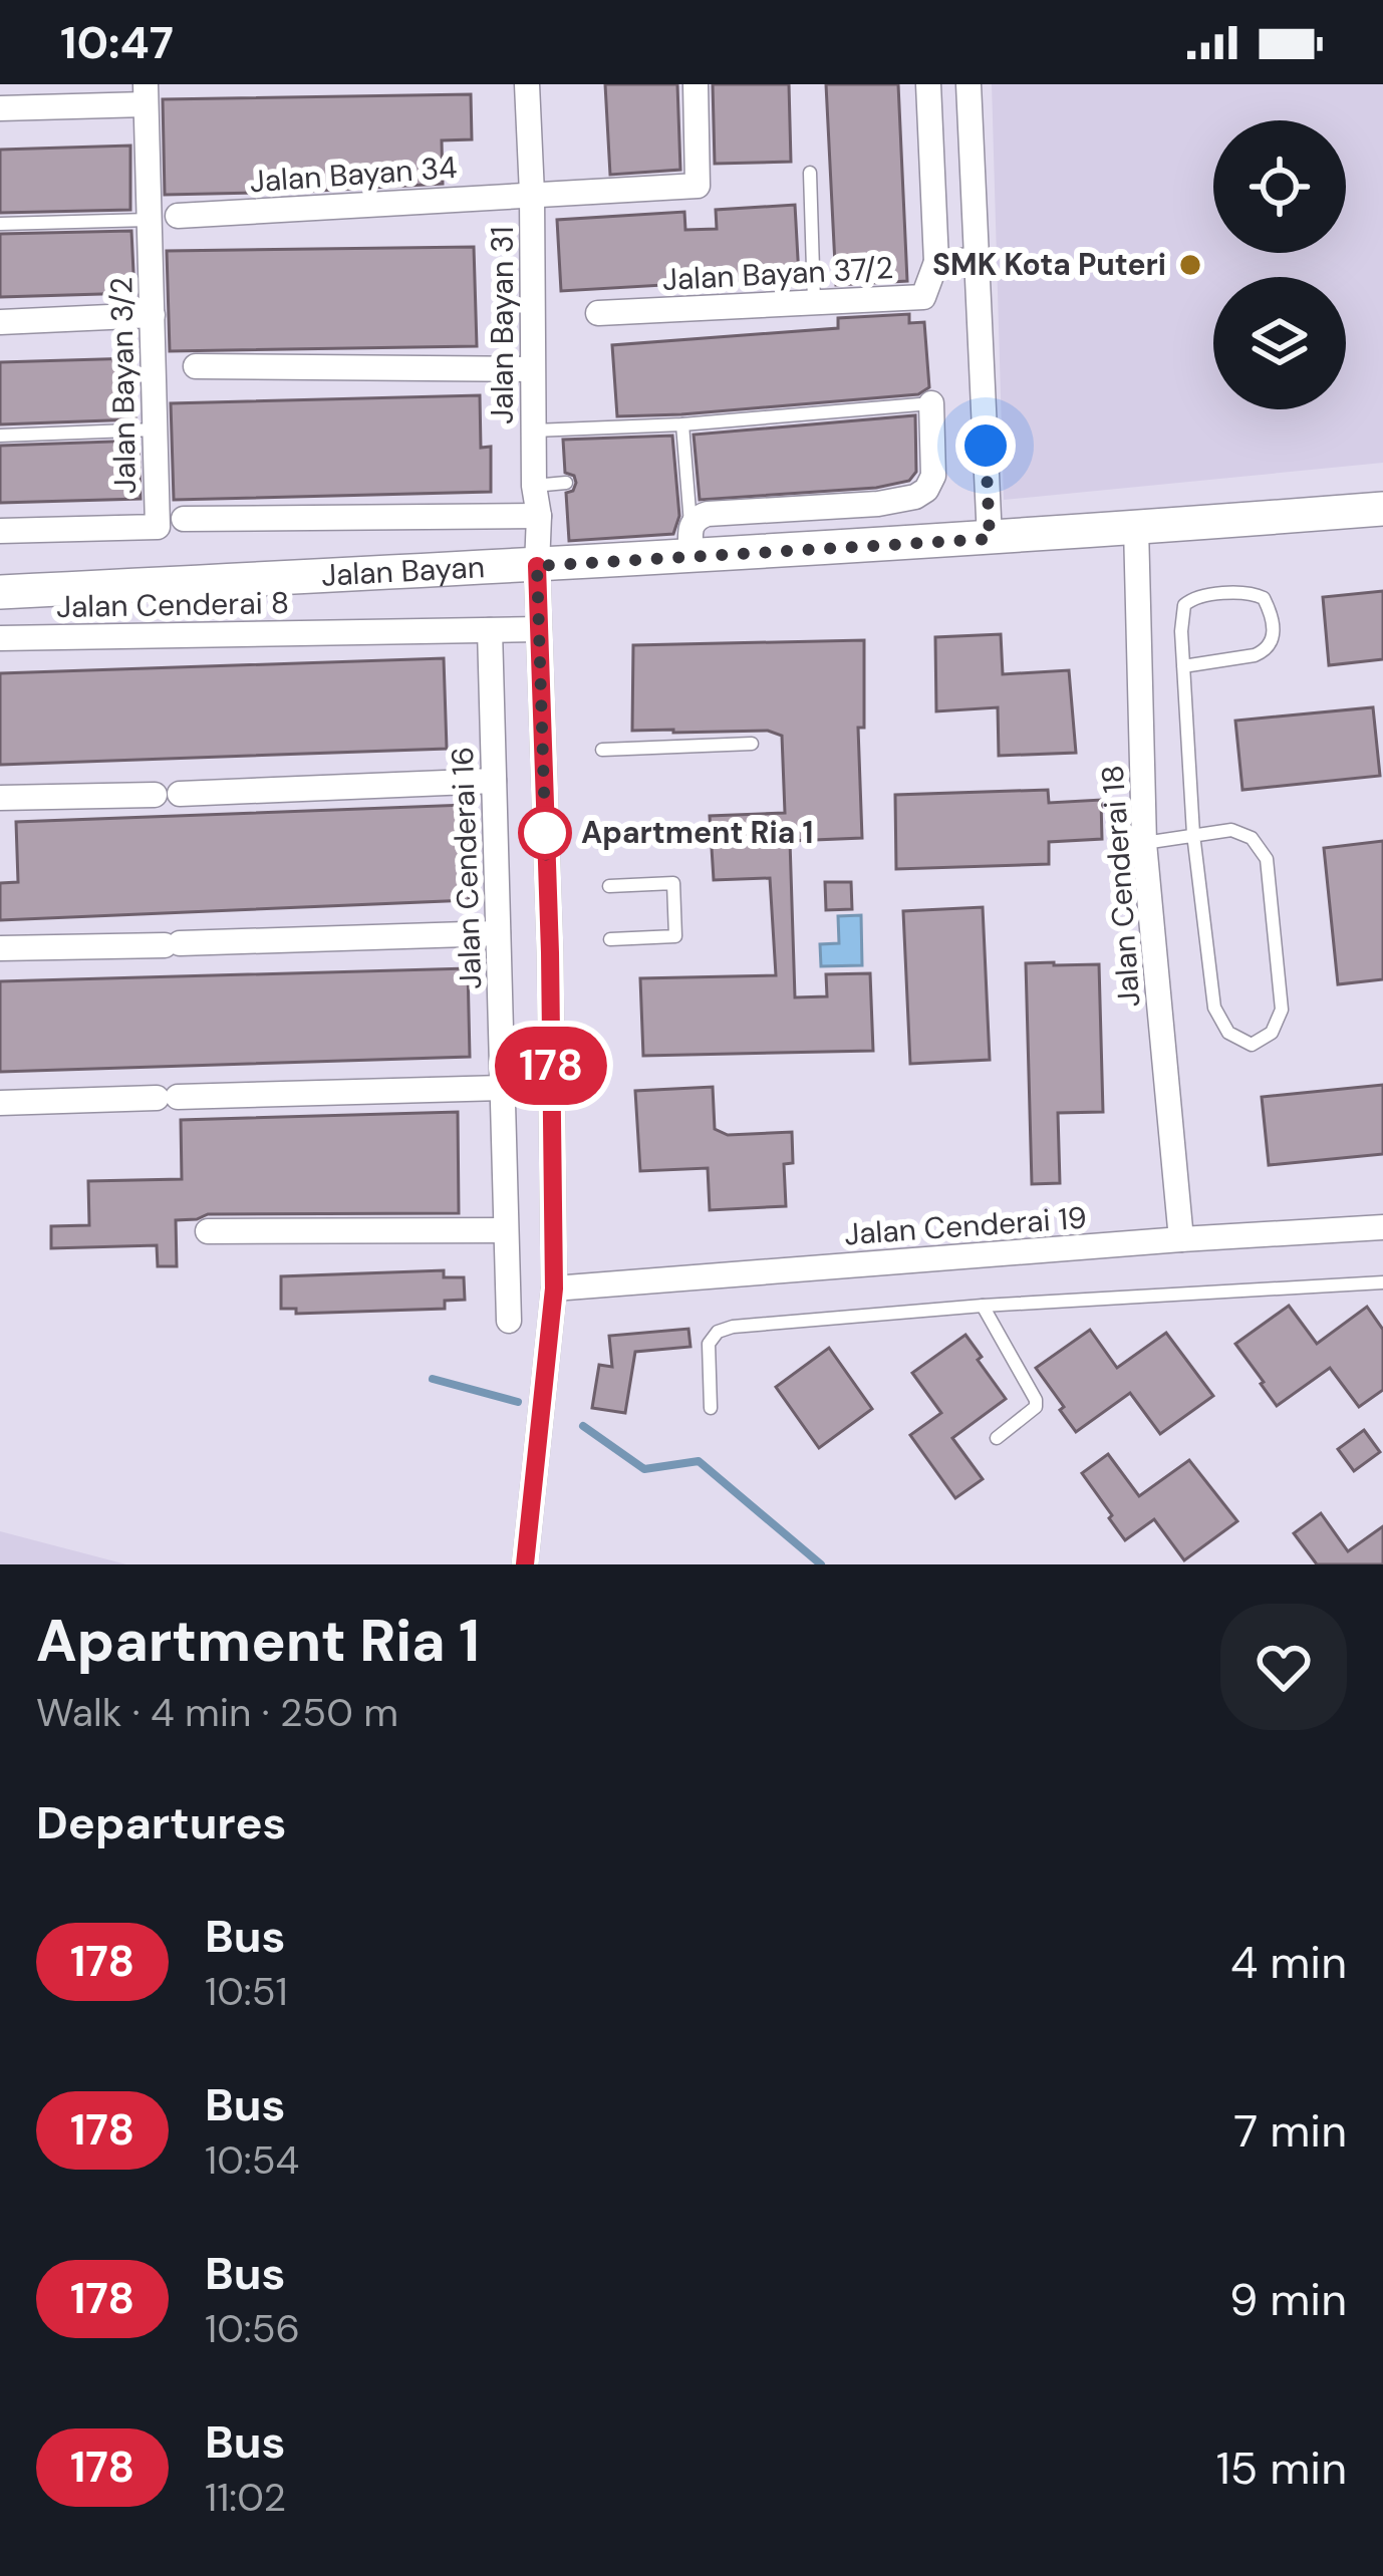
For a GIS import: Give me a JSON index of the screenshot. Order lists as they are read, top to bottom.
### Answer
{
  "streets": {
    "street": [
      "Jalan Bayan 34",
      "Jalan Bayan 37/2",
      "Jalan Bayan 31",
      "Jalan Bayan 3/2",
      "Jalan Bayan",
      "Jalan Cenderai 8",
      "Jalan Cenderai 16",
      "Jalan Cenderai 18",
      "Jalan Cenderai 19"
    ]
  },
  "crossings": [
    ["Jalan Bayan 34", "Jalan Bayan 31"],
    ["Jalan Bayan 31", "Jalan Bayan"],
    ["Jalan Bayan 31", "Jalan Cenderai 8"],
    ["Jalan Bayan 31", "Jalan Cenderai 19"],
    ["Jalan Bayan", "Jalan Cenderai 18"],
    ["Jalan Cenderai 8", "Jalan Cenderai 16"],
    ["Jalan Cenderai 18", "Jalan Cenderai 19"]
  ],
  "places": ["SMK Kota Puteri", "Apartment Ria 1"],
  "lines": ["bus line 178"],
  "page": {
    "status": "10:47",
    "on_map": "178",
    "heading": [
      ["Apartment Ria 1", "Walk · 4 min · 250 m"],
      "Departures"
    ],
    "list": [
      {
        "mark": "178",
        "name": "Bus",
        "note": "10:51",
        "value": "4 min"
      },
      {
        "mark": "178",
        "name": "Bus",
        "note": "10:54",
        "value": "7 min"
      },
      {
        "mark": "178",
        "name": "Bus",
        "note": "10:56",
        "value": "9 min"
      },
      {
        "mark": "178",
        "name": "Bus",
        "note": "11:02",
        "value": "15 min"
      }
    ]
  }
}
